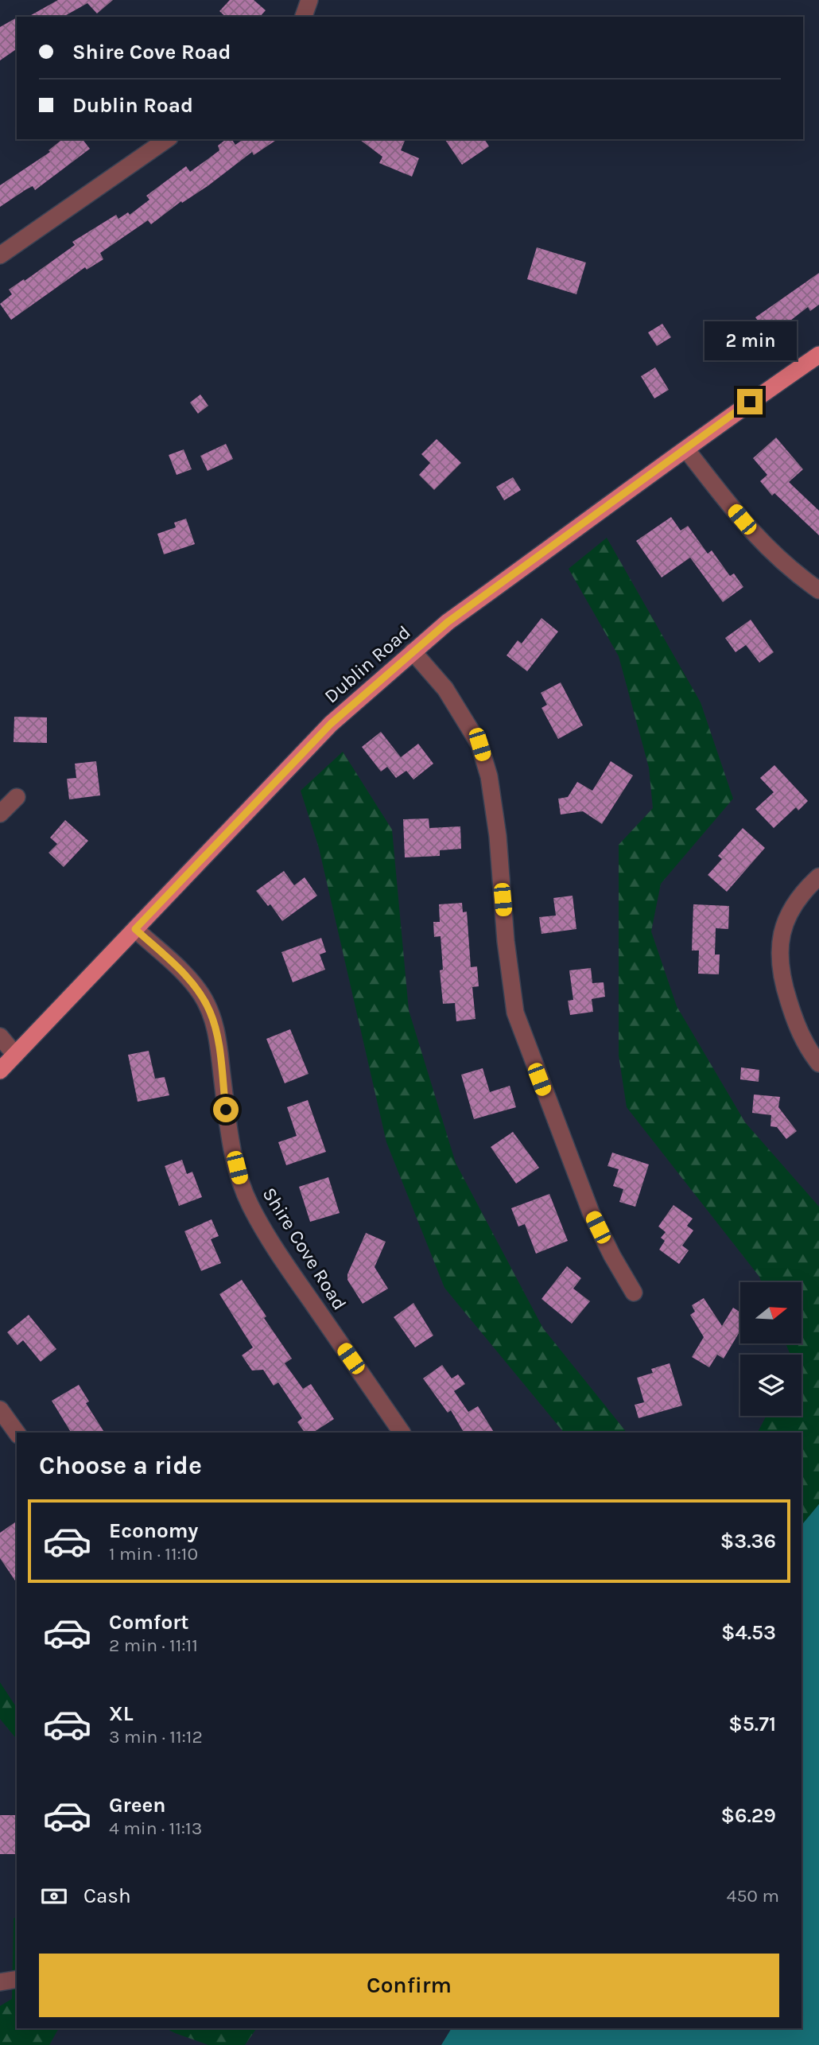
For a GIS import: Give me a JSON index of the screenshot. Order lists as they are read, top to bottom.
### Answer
{
  "streets": {
    "main road": ["Dublin Road"],
    "street": ["Shire Cove Road"]
  },
  "crossings": [
    ["Dublin Road", "Shire Cove Road"]
  ],
  "north": "right",
  "page": {
    "banner": ["Shire Cove Road", "Dublin Road"],
    "bubble": "2 min",
    "heading": "Choose a ride",
    "list": [
      {
        "name": "Economy",
        "note": "1 min · 11:10",
        "value": "$3.36"
      },
      {
        "name": "Comfort",
        "note": "2 min · 11:11",
        "value": "$4.53"
      },
      {
        "name": "XL",
        "note": "3 min · 11:12",
        "value": "$5.71"
      },
      {
        "name": "Green",
        "note": "4 min · 11:13",
        "value": "$6.29"
      }
    ],
    "pay": ["Cash", "450 m"],
    "buttons": "Confirm"
  }
}
